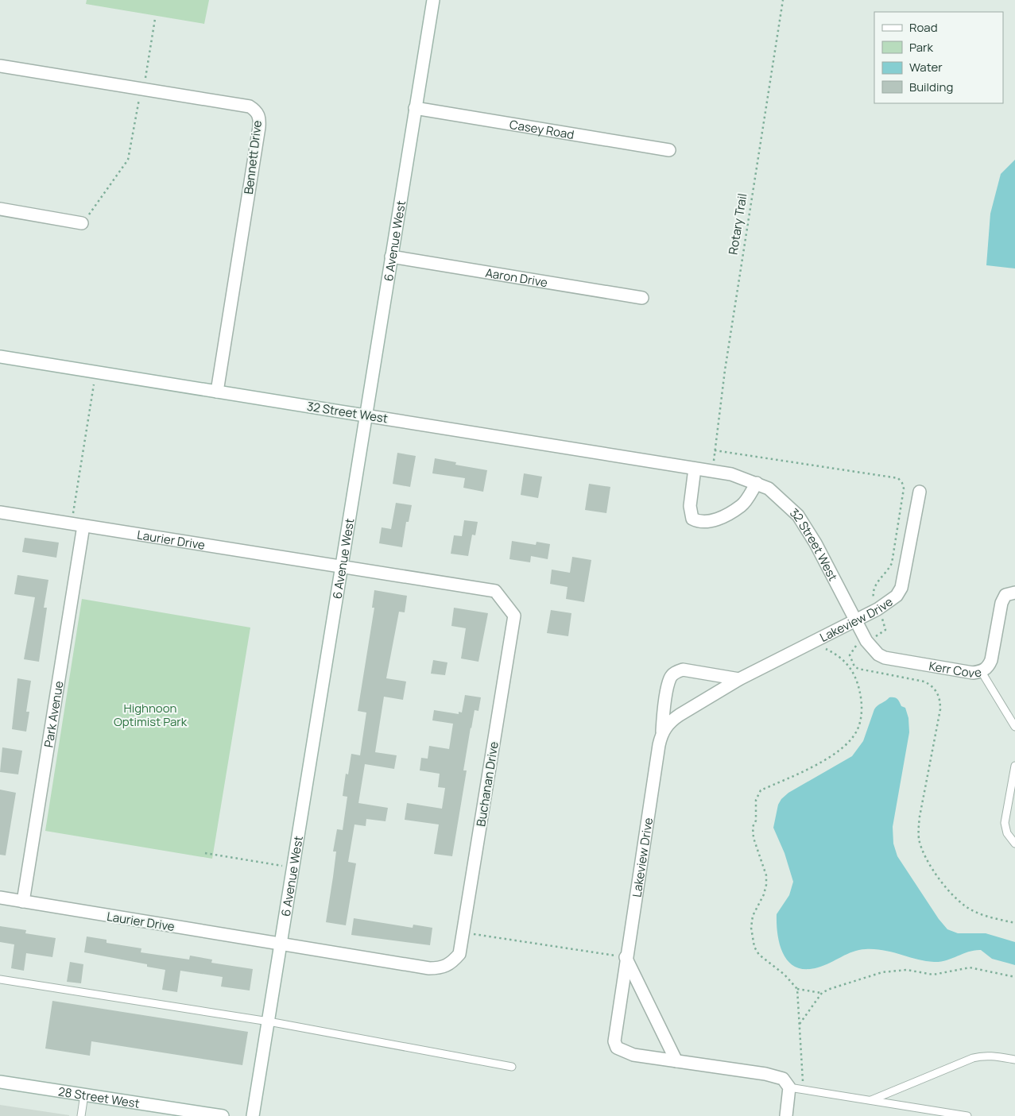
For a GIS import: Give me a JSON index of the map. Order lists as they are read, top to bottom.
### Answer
{
  "streets": {
    "street": [
      "Casey Road",
      "Bennett Drive",
      "6 Avenue West",
      "Aaron Drive",
      "32 Street West",
      "Laurier Drive",
      "Lakeview Drive",
      "Kerr Cove",
      "Park Avenue",
      "Buchanan Drive",
      "28 Street West"
    ],
    "path": ["Rotary Trail"]
  },
  "crossings": [
    ["Casey Road", "6 Avenue West"],
    ["Bennett Drive", "32 Street West"],
    ["6 Avenue West", "Aaron Drive"],
    ["6 Avenue West", "32 Street West"],
    ["6 Avenue West", "Laurier Drive"],
    ["6 Avenue West", "Buchanan Drive"],
    ["32 Street West", "Lakeview Drive"],
    ["32 Street West", "Kerr Cove"],
    ["Laurier Drive", "Park Avenue"],
    ["Laurier Drive", "Buchanan Drive"],
    ["Lakeview Drive", "Kerr Cove"]
  ],
  "parks": ["Highnoon Optimist Park"],
  "legend": [
    "Road",
    "Park",
    "Water",
    "Building"
  ]
}
